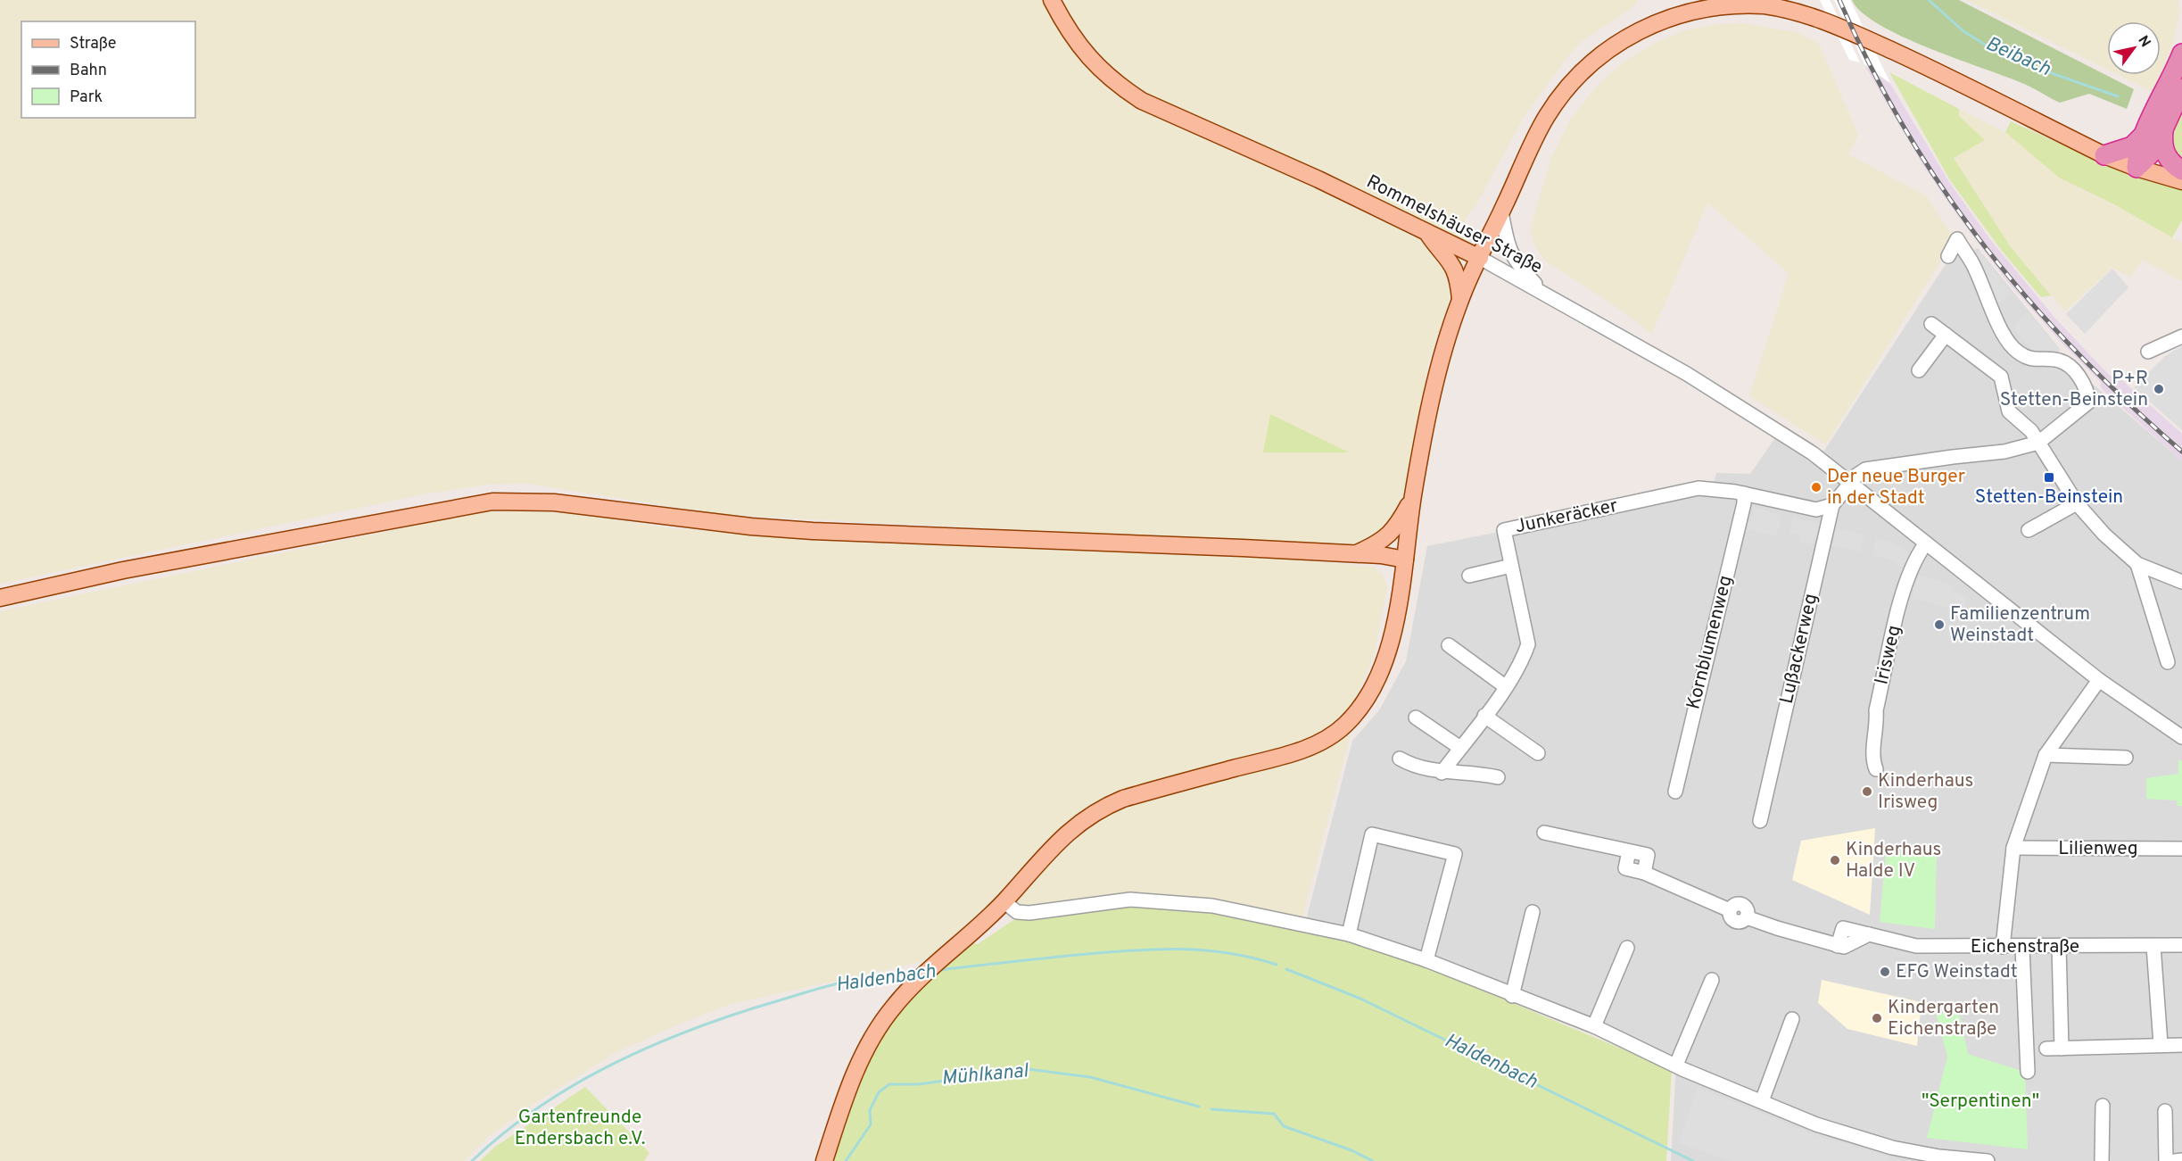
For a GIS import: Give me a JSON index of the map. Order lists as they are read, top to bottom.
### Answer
{
  "streets": {
    "main road": ["Rommelshäuser Straße"],
    "street": [
      "Junkeräcker",
      "Kornblumenweg",
      "Lußackerweg",
      "Irisweg",
      "Lilienweg",
      "Eichenstraße"
    ]
  },
  "crossings": [
    ["Rommelshäuser Straße", "Lußackerweg"],
    ["Rommelshäuser Straße", "Irisweg"],
    ["Junkeräcker", "Kornblumenweg"],
    ["Junkeräcker", "Lußackerweg"]
  ],
  "water": ["Beibach", "Haldenbach", "Mühlkanal"],
  "parks": ["\"Serpentinen\"", "Gartenfreunde Endersbach e.V."],
  "places": {
    "other": [
      "P+R Stetten-Beinstein",
      "Der neue Burger in der Stadt",
      "Familienzentrum Weinstadt",
      "Kinderhaus Irisweg",
      "Kinderhaus Halde IV",
      "EFG Weinstadt",
      "Kindergarten Eichenstraße"
    ],
    "transit": ["Stetten-Beinstein"]
  },
  "legend": ["Straße", "Bahn", "Park"],
  "north": "top right"
}
